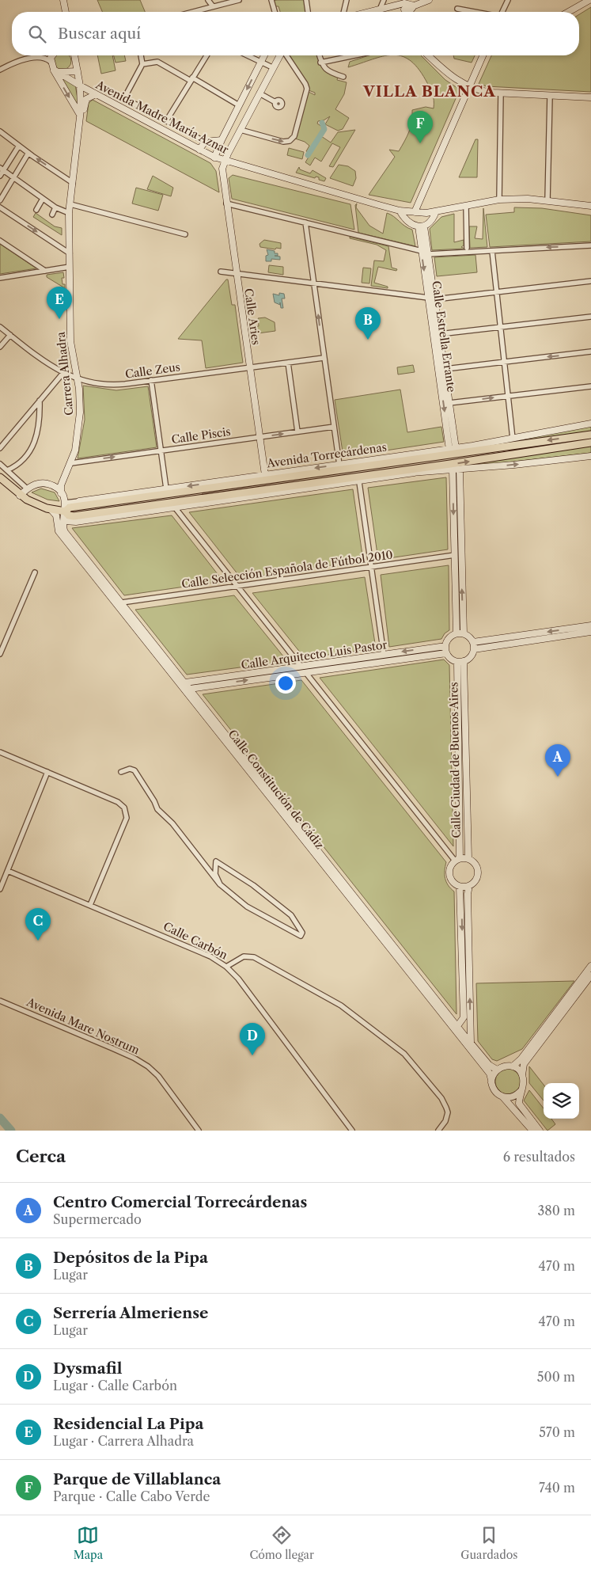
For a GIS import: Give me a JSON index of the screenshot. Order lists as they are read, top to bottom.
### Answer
{
  "streets": {
    "main road": ["Avenida Torrecárdenas"],
    "street": [
      "Avenida Madre María Aznar",
      "Calle Aries",
      "Calle Estrella Errante",
      "Calle Zeus",
      "Carrera Alhadra",
      "Calle Piscis",
      "Calle Selección Española de Fútbol 2010",
      "Calle Arquitecto Luis Pastor",
      "Calle Ciudad de Buenos Aires",
      "Calle Constitución de Cádiz",
      "Calle Carbón",
      "Avenida Mare Nostrum"
    ]
  },
  "crossings": [
    ["Avenida Madre María Aznar", "Calle Aries"],
    ["Avenida Madre María Aznar", "Calle Estrella Errante"],
    ["Avenida Madre María Aznar", "Carrera Alhadra"],
    ["Calle Aries", "Calle Zeus"],
    ["Calle Aries", "Calle Piscis"],
    ["Calle Aries", "Avenida Torrecárdenas"],
    ["Calle Estrella Errante", "Avenida Torrecárdenas"],
    ["Calle Zeus", "Carrera Alhadra"],
    ["Carrera Alhadra", "Calle Piscis"],
    ["Carrera Alhadra", "Calle Constitución de Cádiz"],
    ["Avenida Torrecárdenas", "Calle Constitución de Cádiz"],
    ["Calle Selección Española de Fútbol 2010", "Calle Constitución de Cádiz"],
    ["Calle Arquitecto Luis Pastor", "Calle Ciudad de Buenos Aires"],
    ["Calle Arquitecto Luis Pastor", "Calle Constitución de Cádiz"]
  ],
  "one_way": ["Calle Piscis"],
  "districts": ["VILLA BLANCA"],
  "page": {
    "search": "Buscar aquí",
    "pins": [
      "F",
      "E",
      "B",
      "A",
      "C",
      "D"
    ],
    "heading": ["Cerca", "6 resultados"],
    "list": [
      {
        "mark": "A",
        "name": "Centro Comercial Torrecárdenas",
        "note": "Supermercado",
        "value": "380 m"
      },
      {
        "mark": "B",
        "name": "Depósitos de la Pipa",
        "note": "Lugar",
        "value": "470 m"
      },
      {
        "mark": "C",
        "name": "Serrería Almeriense",
        "note": "Lugar",
        "value": "470 m"
      },
      {
        "mark": "D",
        "name": "Dysmafil",
        "note": "Lugar · Calle Carbón",
        "value": "500 m"
      },
      {
        "mark": "E",
        "name": "Residencial La Pipa",
        "note": "Lugar · Carrera Alhadra",
        "value": "570 m"
      },
      {
        "mark": "F",
        "name": "Parque de Villablanca",
        "note": "Parque · Calle Cabo Verde",
        "value": "740 m"
      }
    ],
    "nav": ["Mapa", "Cómo llegar", "Guardados"]
  }
}
